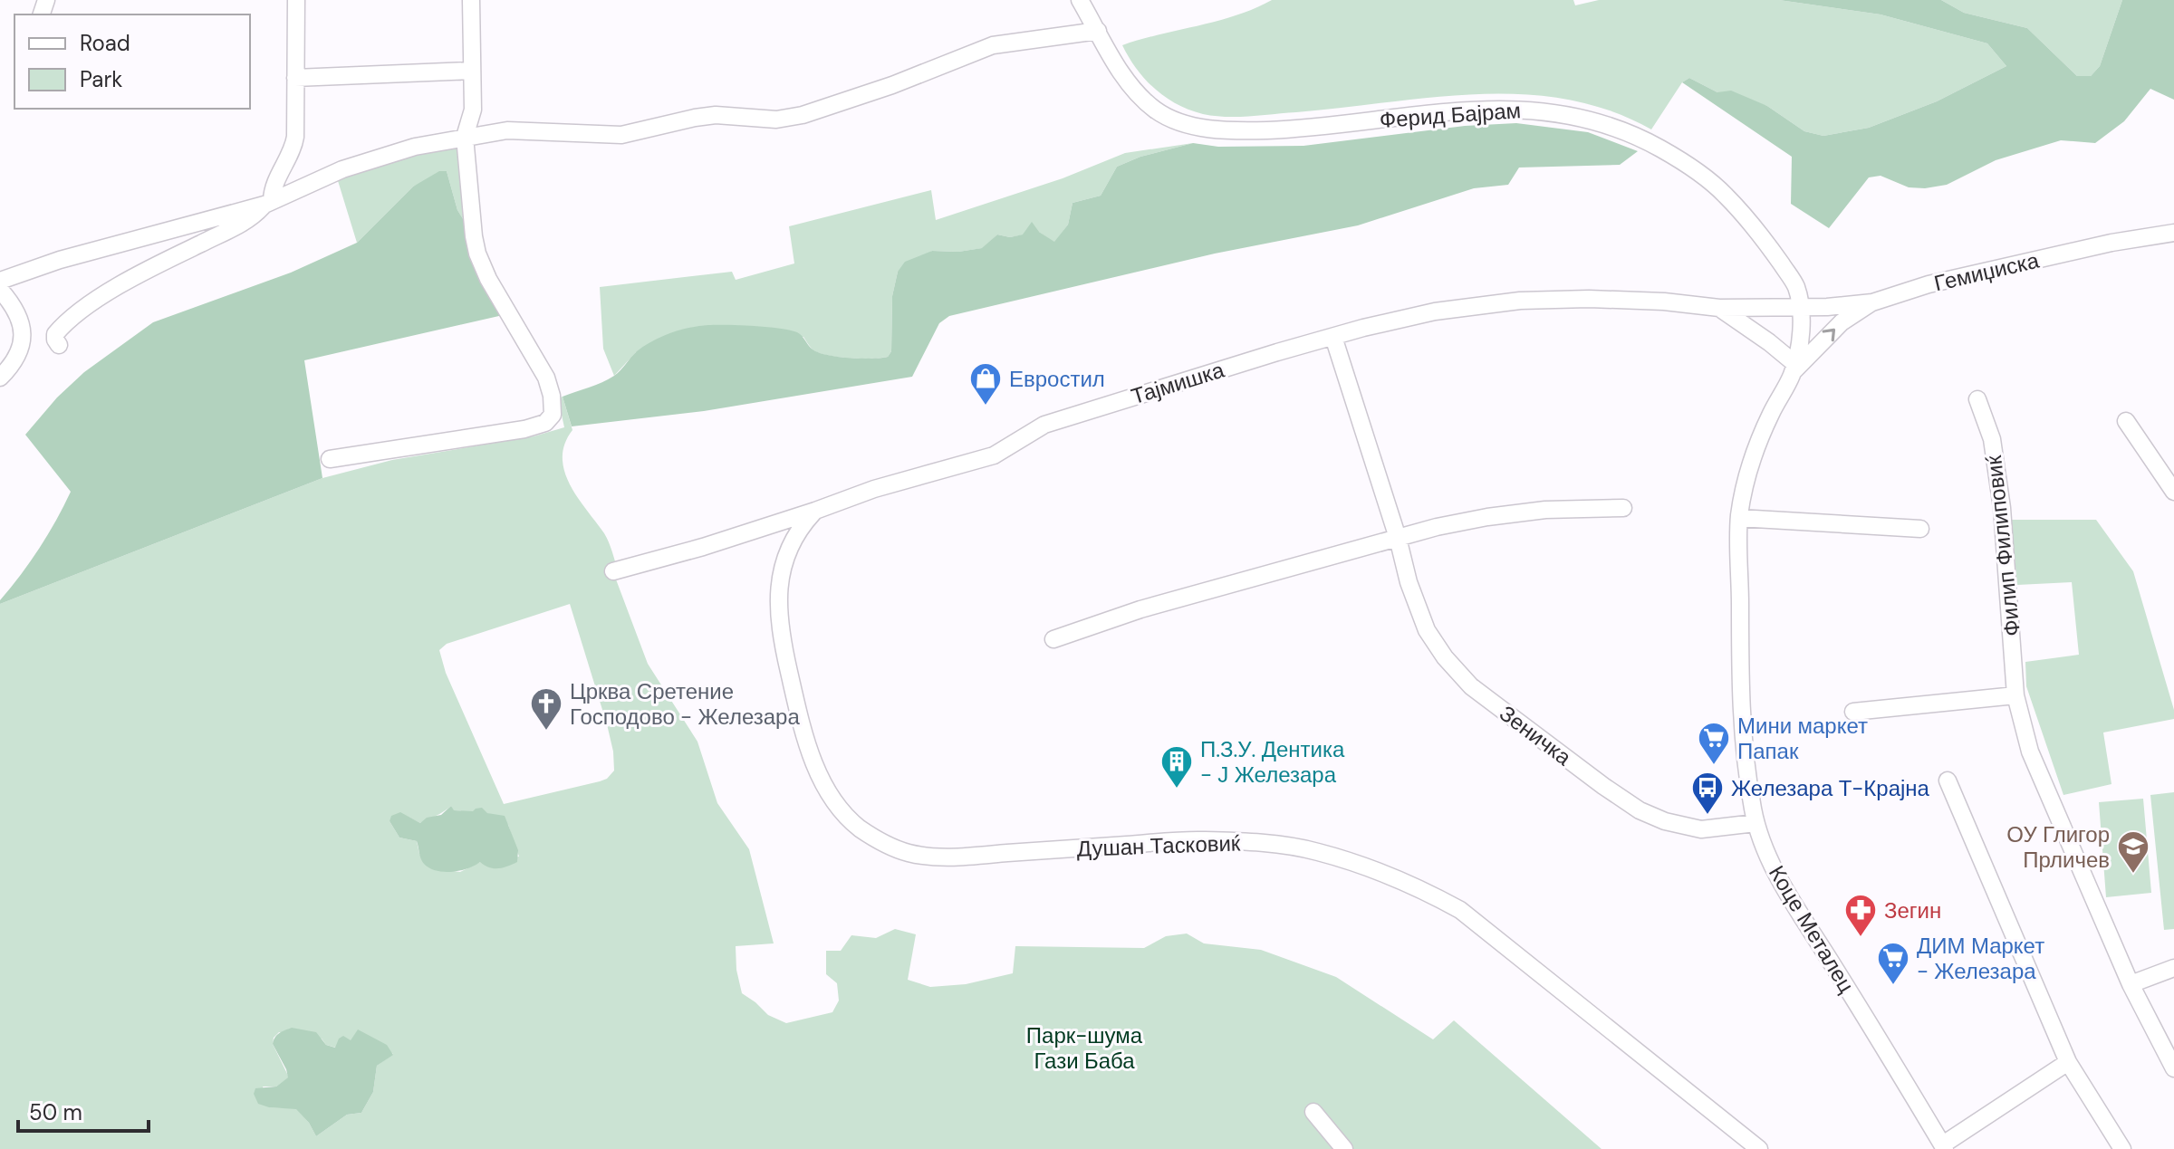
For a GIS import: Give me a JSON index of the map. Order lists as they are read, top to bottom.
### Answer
{
  "streets": {
    "street": [
      "Ферид Бајрам",
      "Гемиџиска",
      "Тајмишка",
      "Филип Филиповиќ",
      "Зеничка",
      "Душан Тасковиќ",
      "Коце Металец"
    ]
  },
  "crossings": [
    ["Ферид Бајрам", "Гемиџиска"],
    ["Ферид Бајрам", "Тајмишка"],
    ["Ферид Бајрам", "Коце Металец"],
    ["Гемиџиска", "Тајмишка"],
    ["Гемиџиска", "Коце Металец"],
    ["Тајмишка", "Зеничка"],
    ["Тајмишка", "Душан Тасковиќ"],
    ["Тајмишка", "Коце Металец"],
    ["Зеничка", "Коце Металец"]
  ],
  "parks": ["Парк-шума Гази Баба"],
  "places": {
    "shop": ["Евростил"],
    "church": ["Црква Сретение Господово - Железара"],
    "supermarket": ["Мини маркет Папак", "ДИМ Маркет - Железара"],
    "building": ["П.З.У. Дентика - Ј Железара"],
    "bus stop": ["Железара Т-Крајна"],
    "school or university": ["ОУ Глигор Прличев"],
    "pharmacy": ["Зегин"]
  },
  "legend": ["Road", "Park"],
  "scale_bar": "50 m"
}
